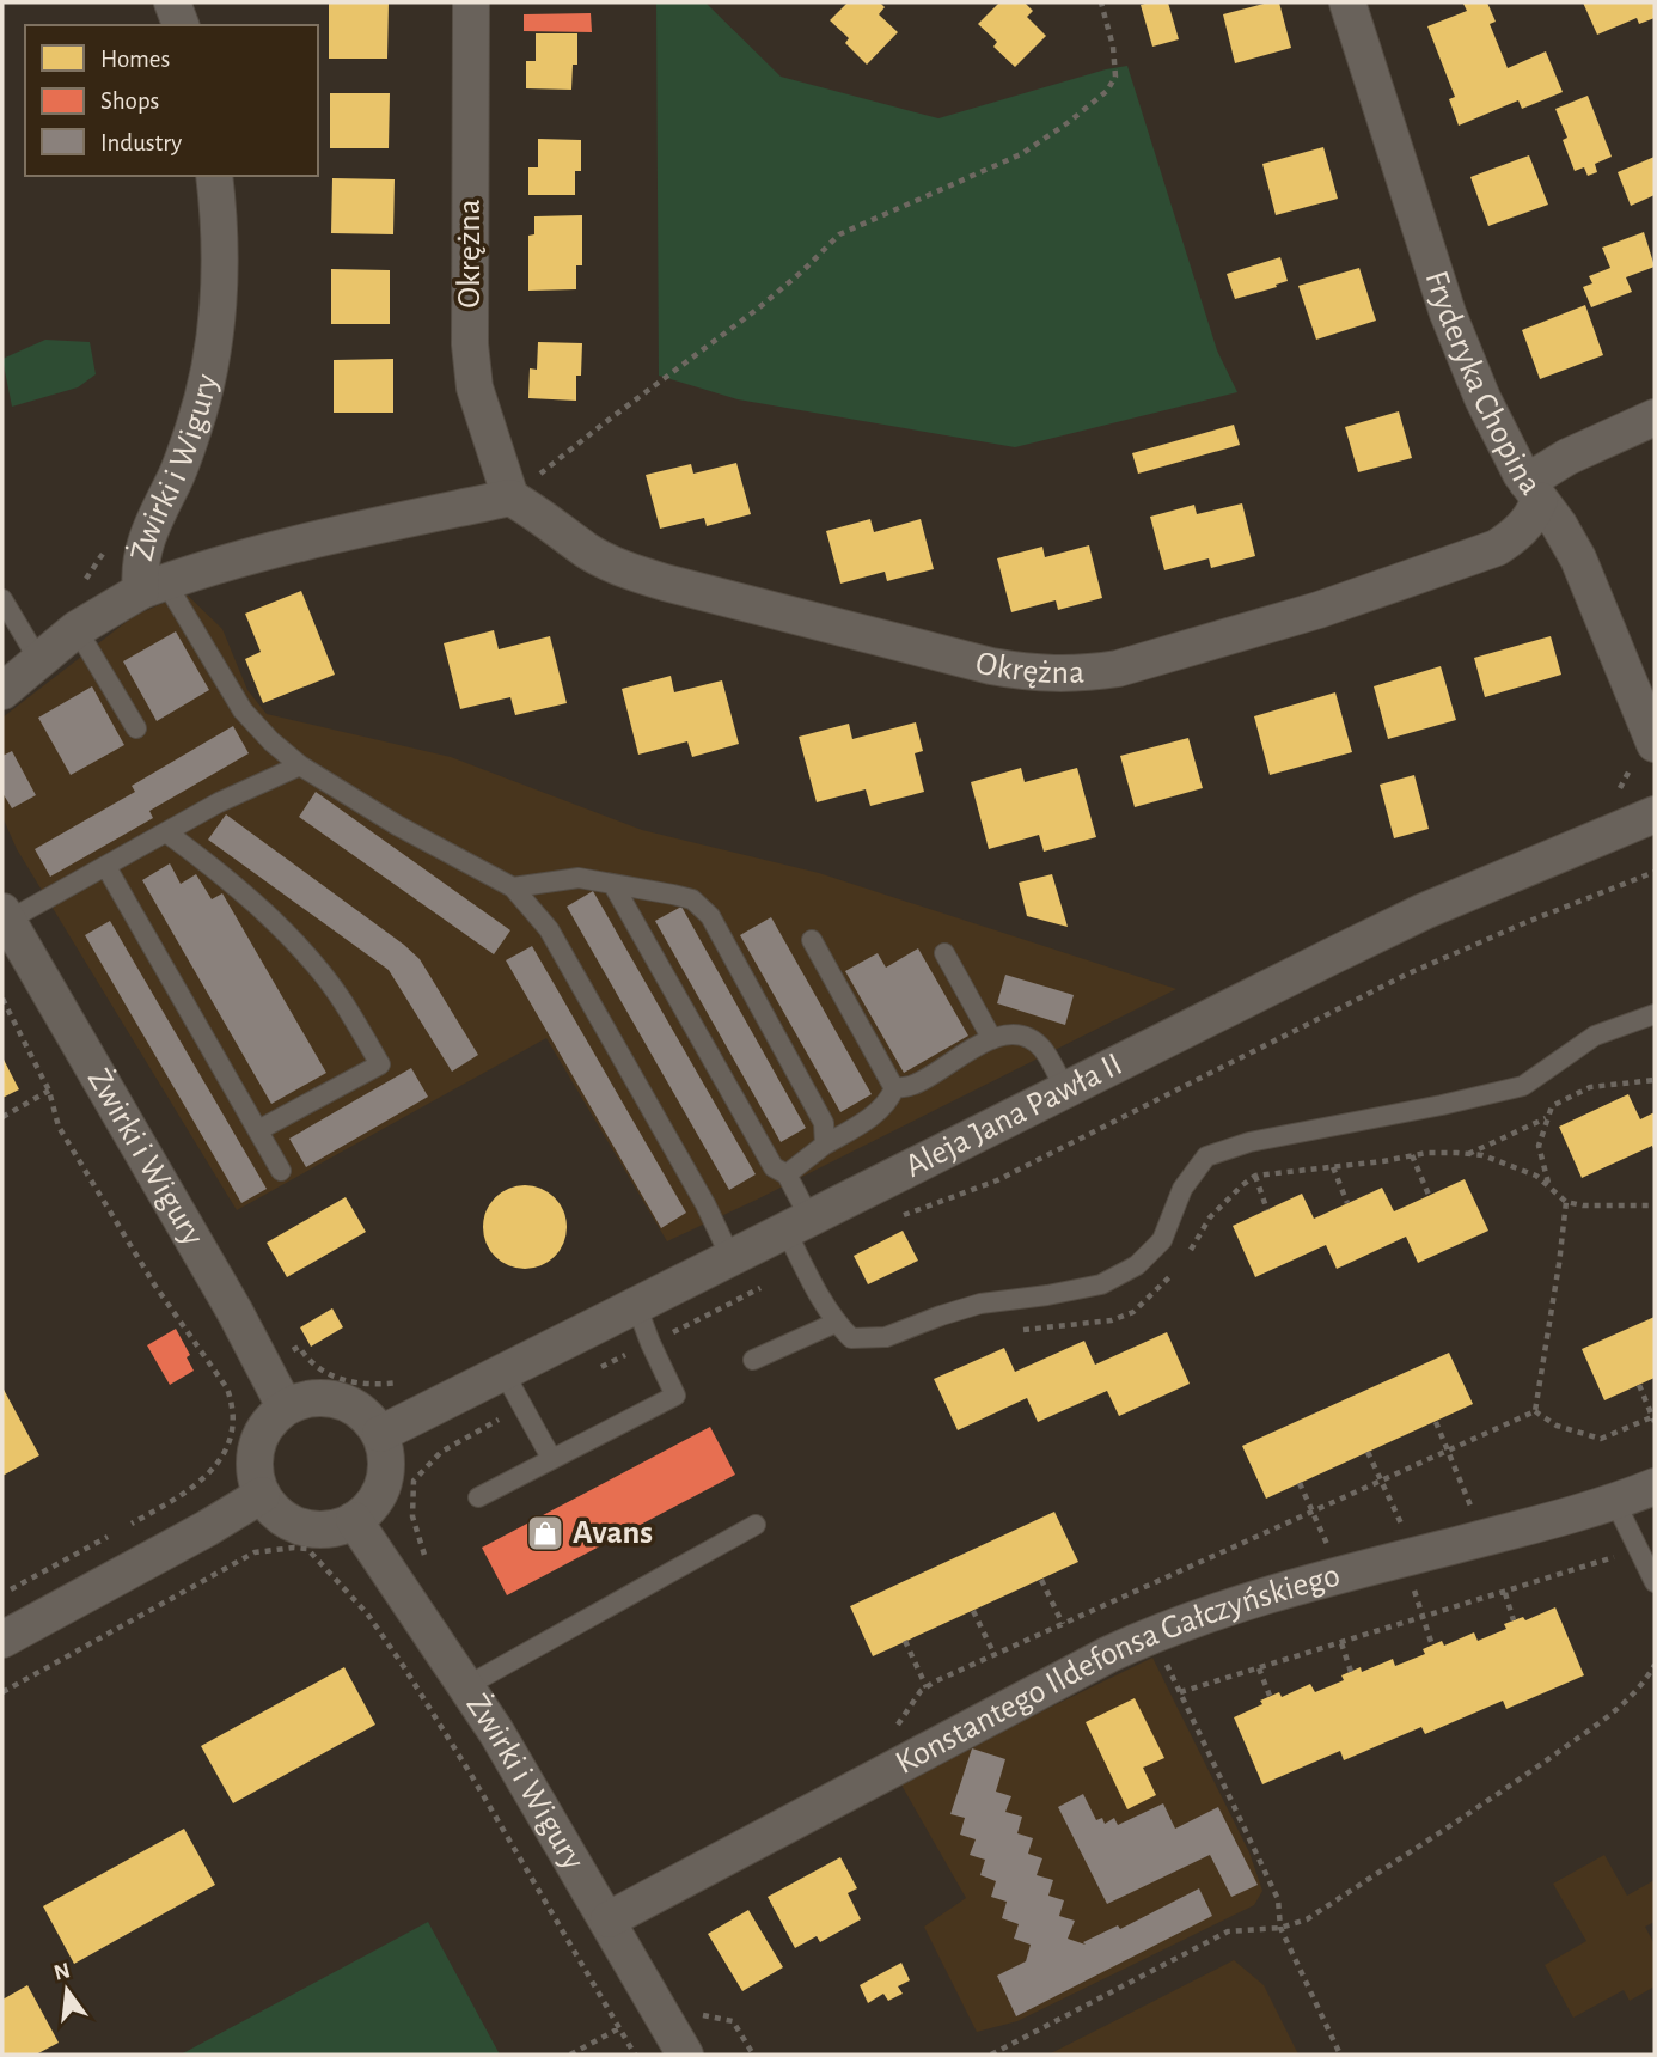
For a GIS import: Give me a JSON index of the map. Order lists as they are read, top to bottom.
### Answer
{
  "streets": {
    "street": [
      "Okrężna",
      "Fryderyka Chopina",
      "Żwirki i Wigury",
      "Aleja Jana Pawła II",
      "Konstantego Ildefonsa Gałczyńskiego"
    ]
  },
  "crossings": [
    ["Okrężna", "Fryderyka Chopina"],
    ["Żwirki i Wigury", "Aleja Jana Pawła II"],
    ["Żwirki i Wigury", "Konstantego Ildefonsa Gałczyńskiego"]
  ],
  "places": {
    "shop": ["Avans"]
  },
  "legend": ["Homes", "Shops", "Industry"],
  "north": "top"
}
